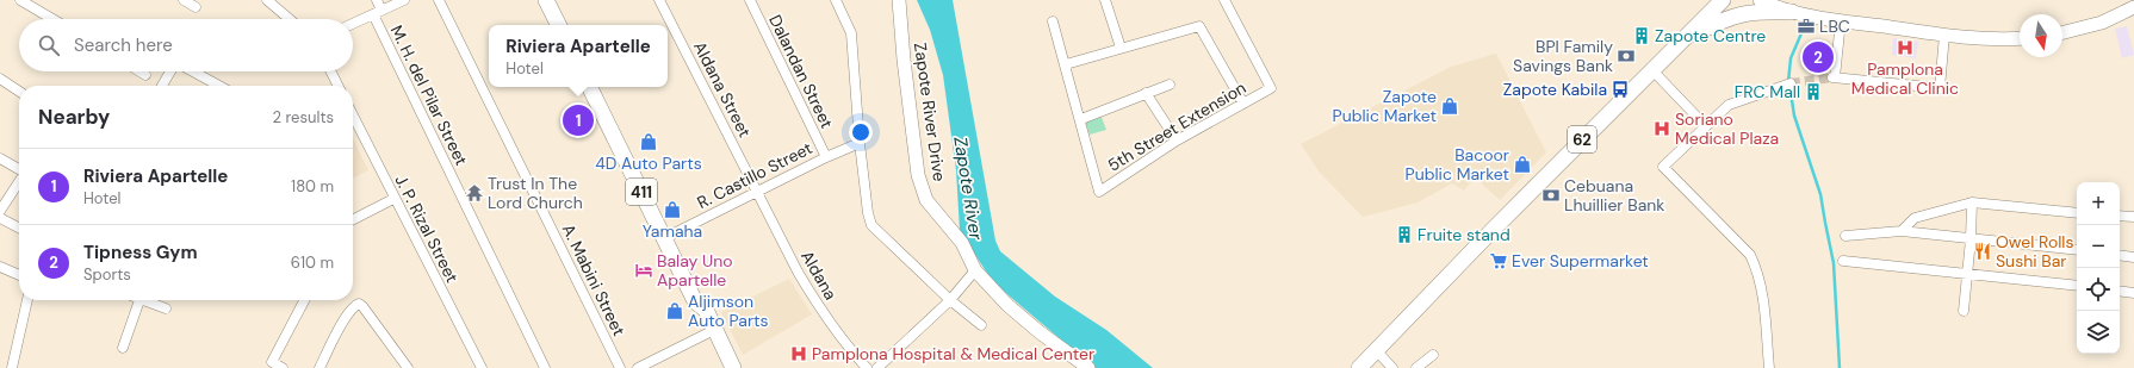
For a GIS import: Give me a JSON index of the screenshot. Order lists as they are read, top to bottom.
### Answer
{
  "streets": {
    "highway": ["62", "411"],
    "main road": ["Zapote River Drive"],
    "street": [
      "Dalandan Street",
      "Aldana Street",
      "M. H. del Pilar Street",
      "5th Street Extension",
      "R. Castillo Street",
      "J. P. Rizal Street",
      "Aldana",
      "A. Mabini Street"
    ]
  },
  "crossings": [
    ["Dalandan Street", "R. Castillo Street"],
    ["Aldana Street", "R. Castillo Street"],
    ["Aldana Street", "Aldana"],
    ["R. Castillo Street", "411"],
    ["R. Castillo Street", "Aldana"]
  ],
  "water": ["Zapote River"],
  "places": {
    "office": ["LBC"],
    "building": ["Zapote Centre", "FRC Mall", "Fruite stand"],
    "hospital": ["Pamplona Medical Clinic", "Soriano Medical Plaza", "Pamplona Hospital & Medical Center"],
    "bank": ["BPI Family Savings Bank", "Cebuana Lhuillier Bank"],
    "bus stop": ["Zapote Kabila"],
    "shop": [
      "Zapote Public Market",
      "4D Auto Parts",
      "Bacoor Public Market",
      "Yamaha",
      "Aljimson Auto Parts"
    ],
    "temple": ["Trust In The Lord Church"],
    "restaurant": ["Owel Rolls Sushi Bar"],
    "supermarket": ["Ever Supermarket"],
    "hotel": ["Balay Uno Apartelle"]
  },
  "north": "bottom",
  "page": {
    "search": "Search here",
    "popup": ["Riviera Apartelle", "Hotel"],
    "pins": ["2", "1"],
    "heading": ["Nearby", "2 results"],
    "list": [
      {
        "mark": "1",
        "name": "Riviera Apartelle",
        "note": "Hotel",
        "value": "180 m"
      },
      {
        "mark": "2",
        "name": "Tipness Gym",
        "note": "Sports",
        "value": "610 m"
      }
    ],
    "map_buttons": ["+", "−"]
  }
}
